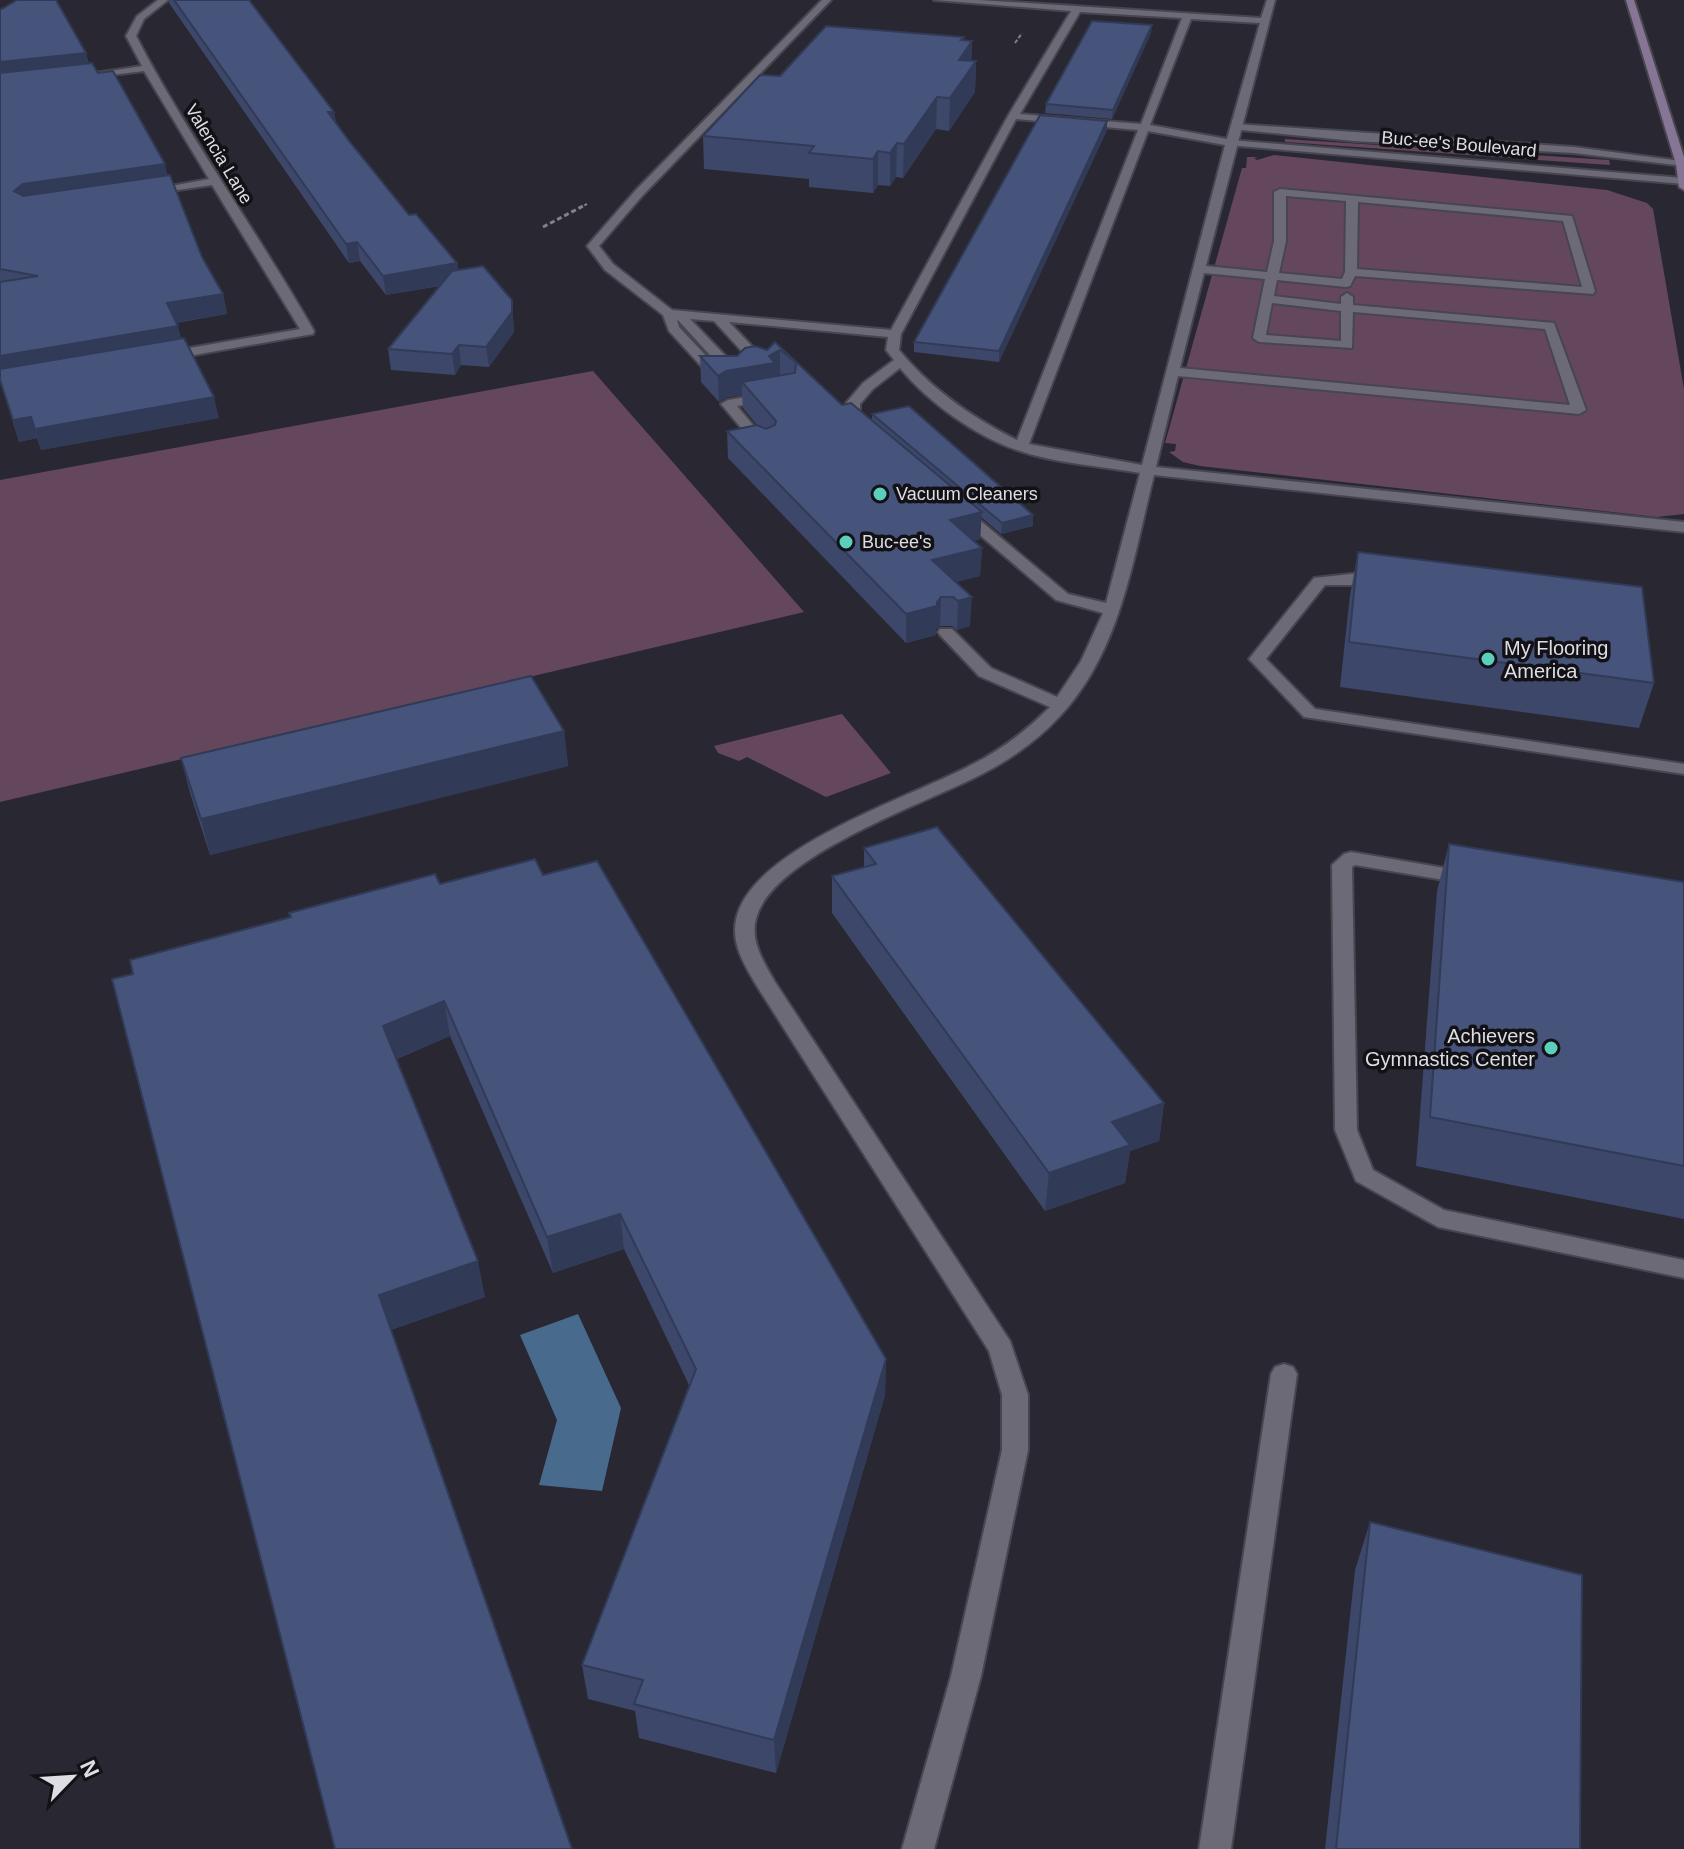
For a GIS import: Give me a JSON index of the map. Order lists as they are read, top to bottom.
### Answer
{
  "streets": {
    "street": ["Buc-ee's Boulevard", "Valencia Lane"]
  },
  "places": [
    "Vacuum Cleaners",
    "Buc-ee's",
    "My Flooring America",
    "Achievers Gymnastics Center"
  ],
  "north": "top right"
}
